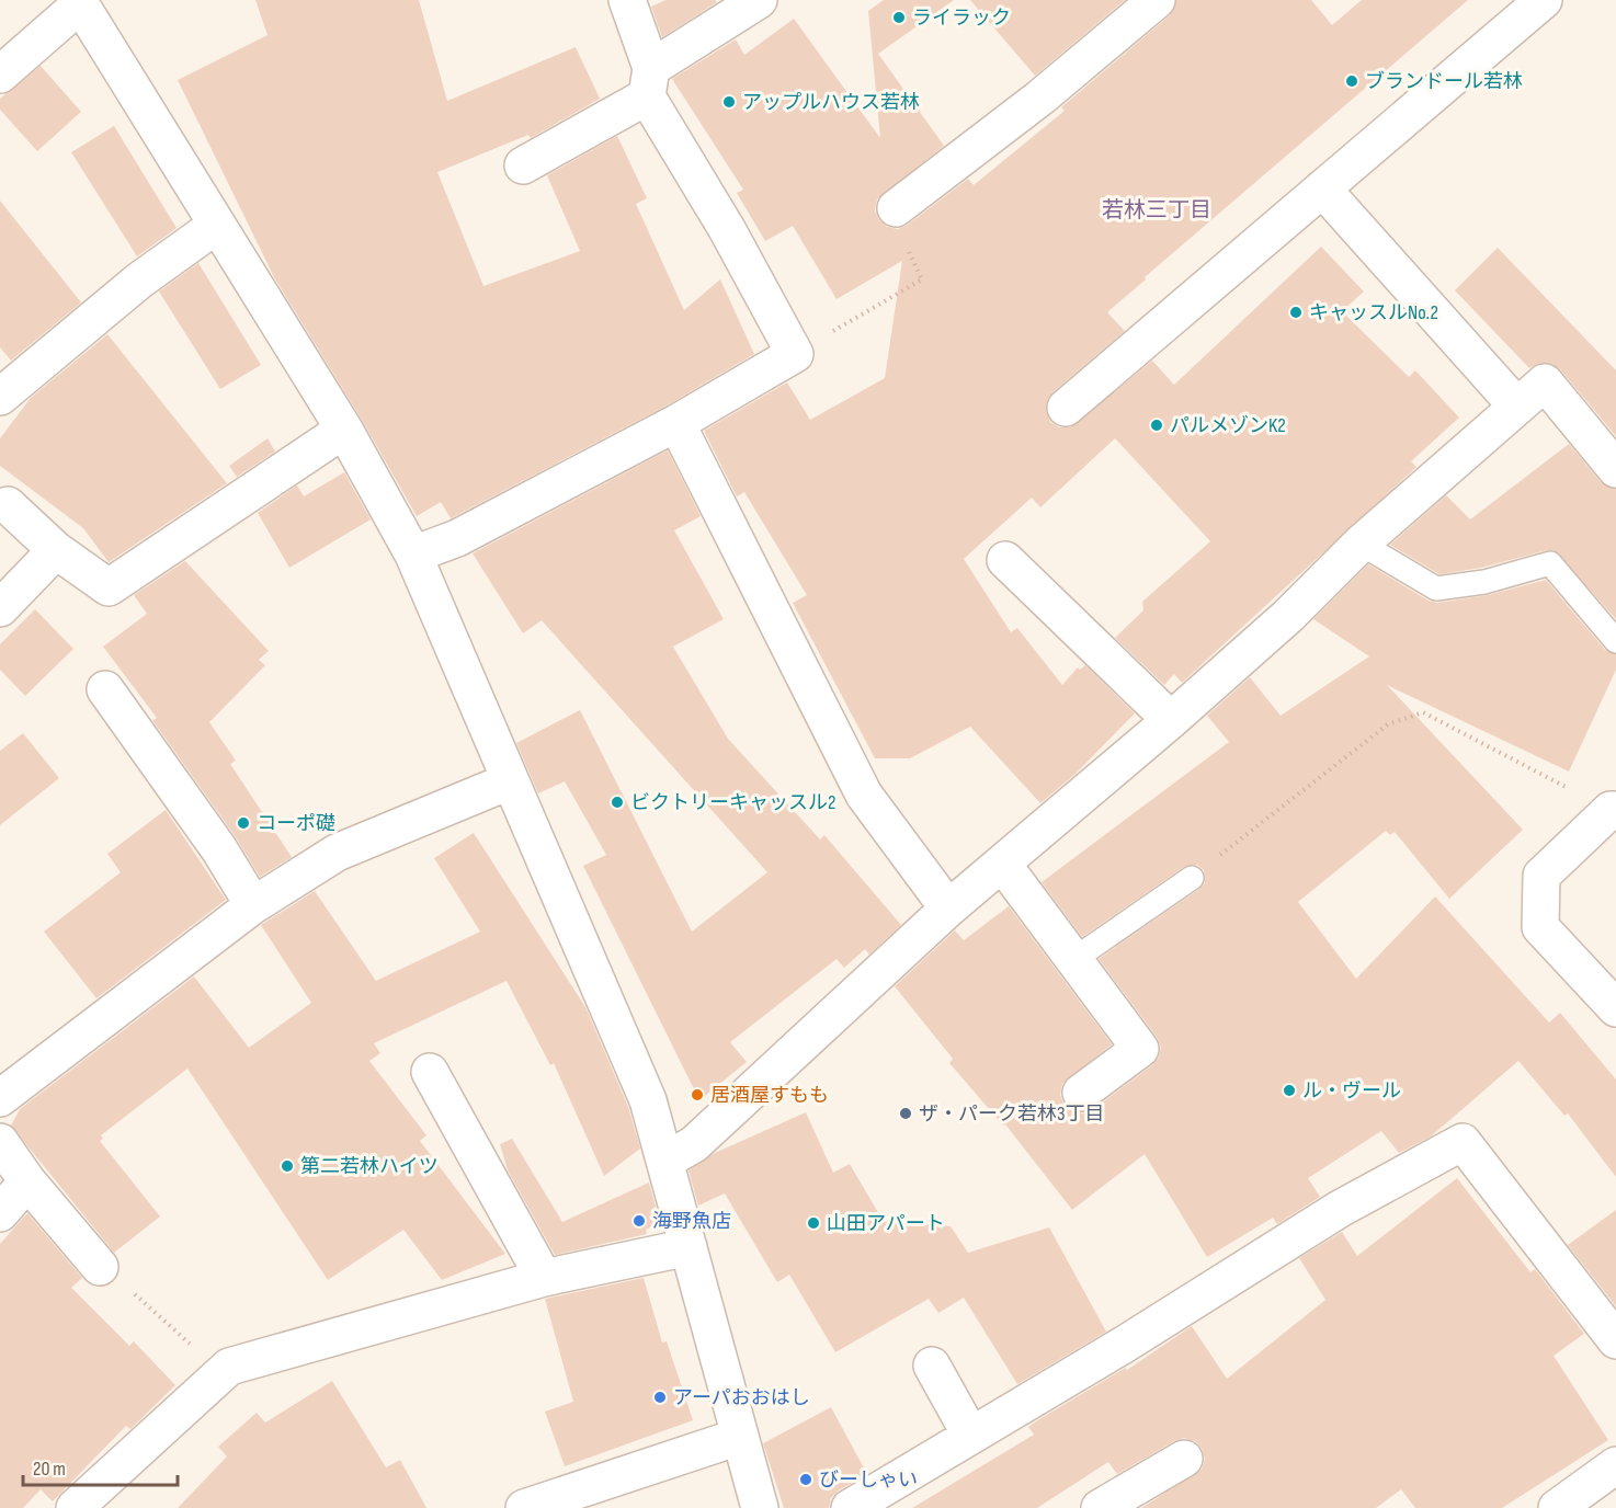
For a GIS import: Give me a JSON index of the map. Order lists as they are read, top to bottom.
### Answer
{
  "districts": ["若林三丁目"],
  "places": [
    "ライラック",
    "ブランドール若林",
    "アップルハウス若林",
    "キャッスルNo.2",
    "パルメゾンK2",
    "ビクトリーキャッスル2",
    "コーポ礎",
    "ル・ヴール",
    "居酒屋すもも",
    "ザ・パーク若林3丁目",
    "第二若林ハイツ",
    "海野魚店",
    "山田アパート",
    "アーパおおはし",
    "びーしゃい"
  ],
  "scale_bar": "20 m"
}
